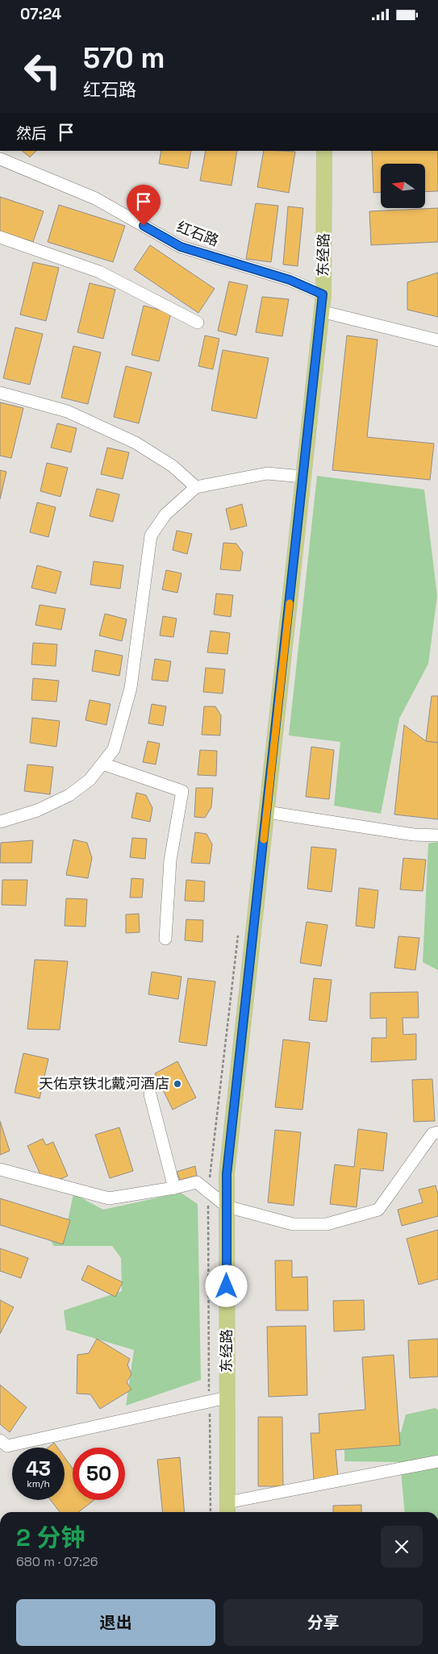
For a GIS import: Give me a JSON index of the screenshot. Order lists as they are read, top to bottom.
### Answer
{
  "streets": {
    "main road": ["东经路"],
    "street": ["红石路"]
  },
  "crossings": [
    ["红石路", "东经路"]
  ],
  "places": ["天佑京铁北戴河酒店"],
  "north": "left",
  "page": {
    "status": "07:24",
    "turn": ["570 m", "红石路"],
    "then": "然后",
    "speed": "43 km/h",
    "limit": "50",
    "heading": ["2 分钟", "680 m · 07:26"],
    "buttons": ["退出", "分享"]
  }
}
